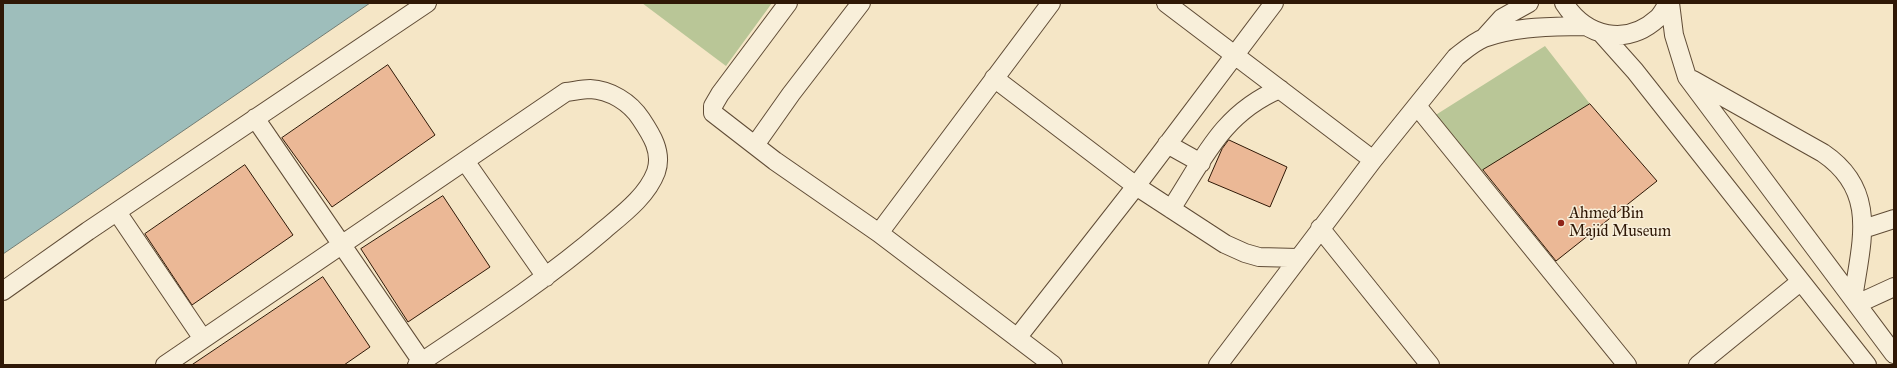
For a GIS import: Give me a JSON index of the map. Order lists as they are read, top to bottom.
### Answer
{
  "places": ["Ahmed Bin Majid Museum"]
}
